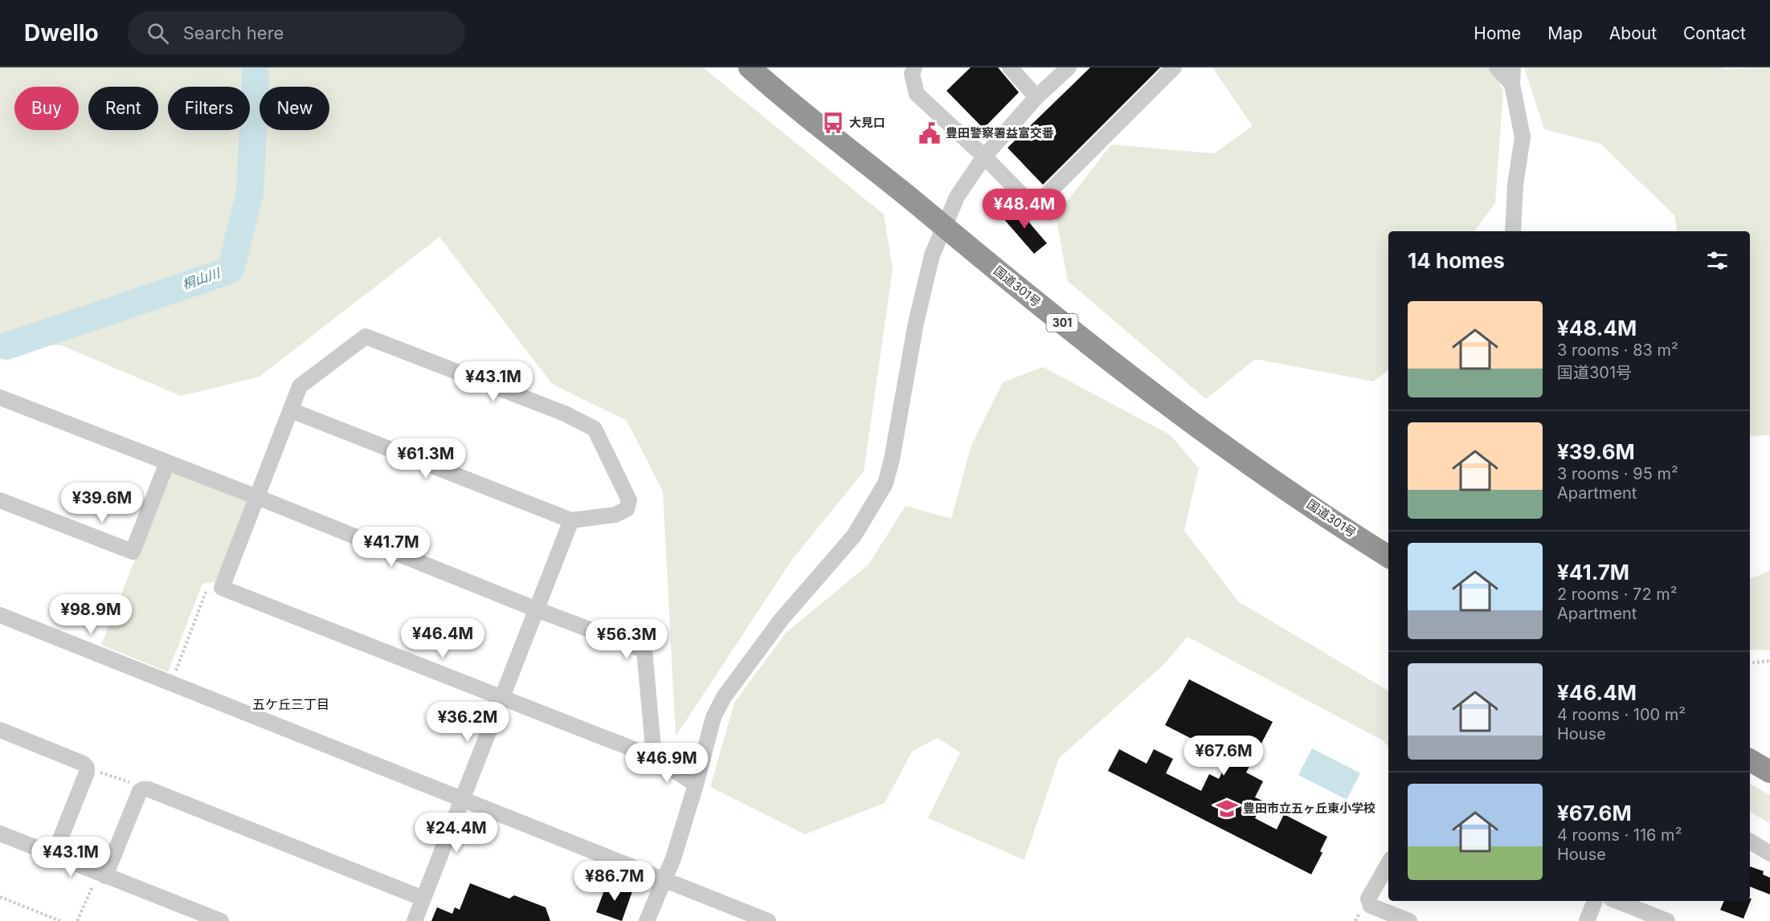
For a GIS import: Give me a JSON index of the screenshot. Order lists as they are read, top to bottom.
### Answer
{
  "streets": {
    "highway": ["国道301号", "301"]
  },
  "districts": ["五ケ丘三丁目"],
  "water": ["桐山川"],
  "places": {
    "bus stop": ["大見口"],
    "public building": ["豊田警察署益富交番"],
    "school or university": ["豊田市立五ヶ丘東小学校"]
  },
  "page": {
    "header": "Dwello",
    "search": "Search here",
    "nav": [
      "Home",
      "Map",
      "About",
      "Contact"
    ],
    "chip": [
      "Buy",
      "Rent",
      "Filters",
      "New"
    ],
    "price": [
      "¥48.4M",
      "¥43.1M",
      "¥61.3M",
      "¥39.6M",
      "¥41.7M",
      "¥98.9M",
      "¥46.4M",
      "¥56.3M",
      "¥36.2M",
      "¥67.6M",
      "¥46.9M",
      "¥24.4M",
      "¥43.1M",
      "¥86.7M"
    ],
    "heading": "14 homes",
    "list": [
      {
        "name": "¥48.4M",
        "note": "3 rooms · 83 m² · 国道301号"
      },
      {
        "name": "¥39.6M",
        "note": "3 rooms · 95 m² · Apartment"
      },
      {
        "name": "¥41.7M",
        "note": "2 rooms · 72 m² · Apartment"
      },
      {
        "name": "¥46.4M",
        "note": "4 rooms · 100 m² · House"
      },
      {
        "name": "¥67.6M",
        "note": "4 rooms · 116 m² · House"
      }
    ]
  }
}
